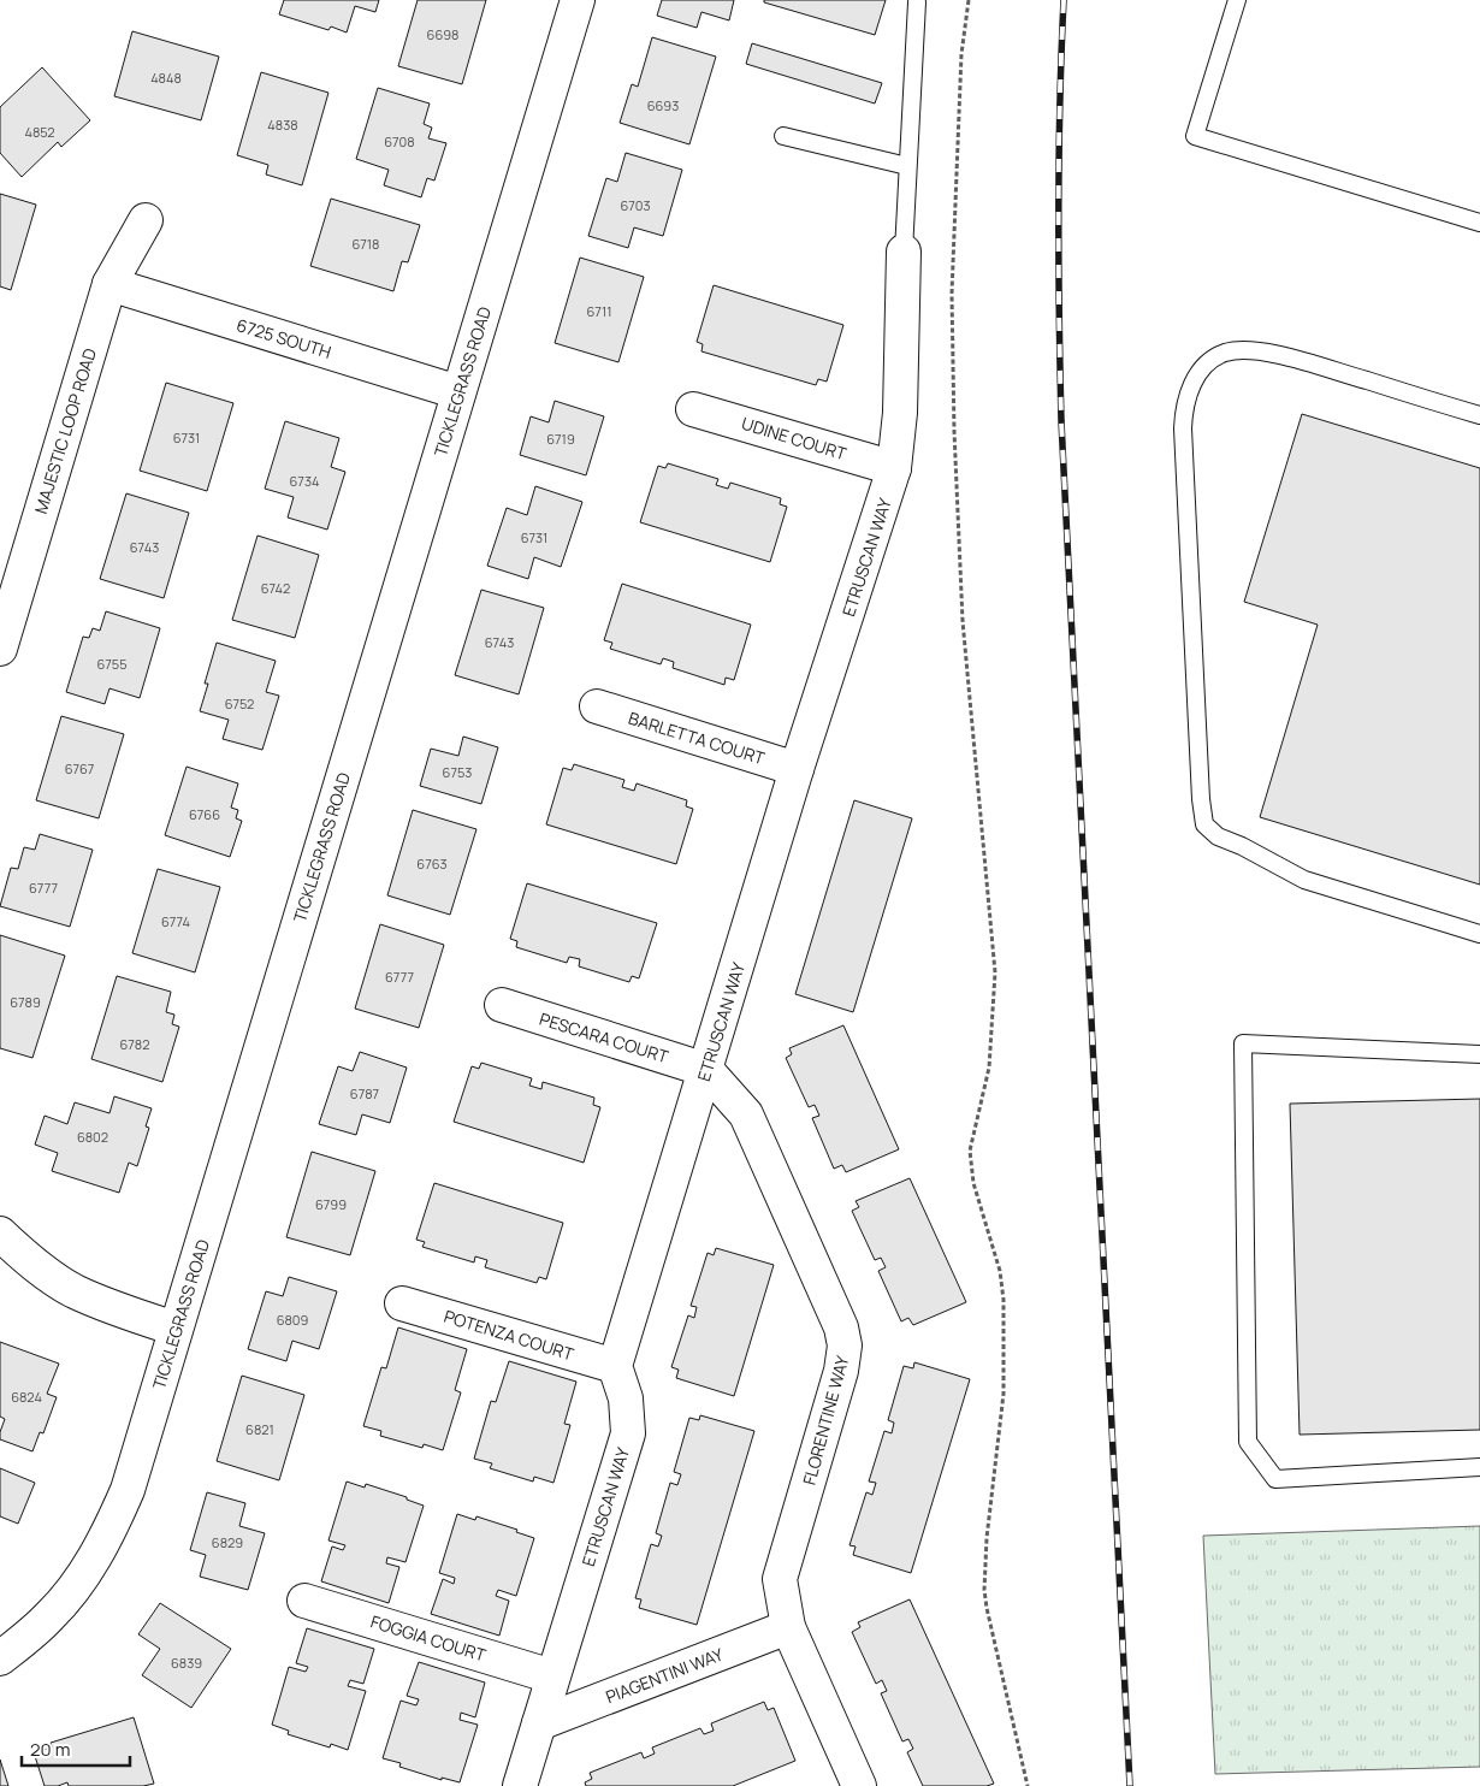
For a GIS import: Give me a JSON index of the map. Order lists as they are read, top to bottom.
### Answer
{
  "streets": {
    "street": [
      "6725 SOUTH",
      "TICKLEGRASS ROAD",
      "MAJESTIC LOOP ROAD",
      "UDINE COURT",
      "ETRUSCAN WAY",
      "BARLETTA COURT",
      "PESCARA COURT",
      "POTENZA COURT",
      "FLORENTINE WAY",
      "FOGGIA COURT",
      "PIAGENTINI WAY"
    ]
  },
  "crossings": [
    ["6725 SOUTH", "TICKLEGRASS ROAD"],
    ["6725 SOUTH", "MAJESTIC LOOP ROAD"],
    ["UDINE COURT", "ETRUSCAN WAY"],
    ["ETRUSCAN WAY", "BARLETTA COURT"],
    ["ETRUSCAN WAY", "PESCARA COURT"],
    ["ETRUSCAN WAY", "POTENZA COURT"],
    ["ETRUSCAN WAY", "FLORENTINE WAY"],
    ["ETRUSCAN WAY", "FOGGIA COURT"],
    ["ETRUSCAN WAY", "PIAGENTINI WAY"],
    ["PESCARA COURT", "FLORENTINE WAY"],
    ["FLORENTINE WAY", "PIAGENTINI WAY"]
  ],
  "house_numbers": [
    "6698",
    "4848",
    "6693",
    "4838",
    "4852",
    "6708",
    "6703",
    "6718",
    "6711",
    "6731",
    "6719",
    "6734",
    "6731",
    "6743",
    "6742",
    "6743",
    "6755",
    "6752",
    "6767",
    "6753",
    "6766",
    "6763",
    "6777",
    "6774",
    "6777",
    "6789",
    "6782",
    "6787",
    "6802",
    "6799",
    "6809",
    "6824",
    "6821",
    "6829",
    "6839"
  ],
  "scale_bar": "20 m"
}
